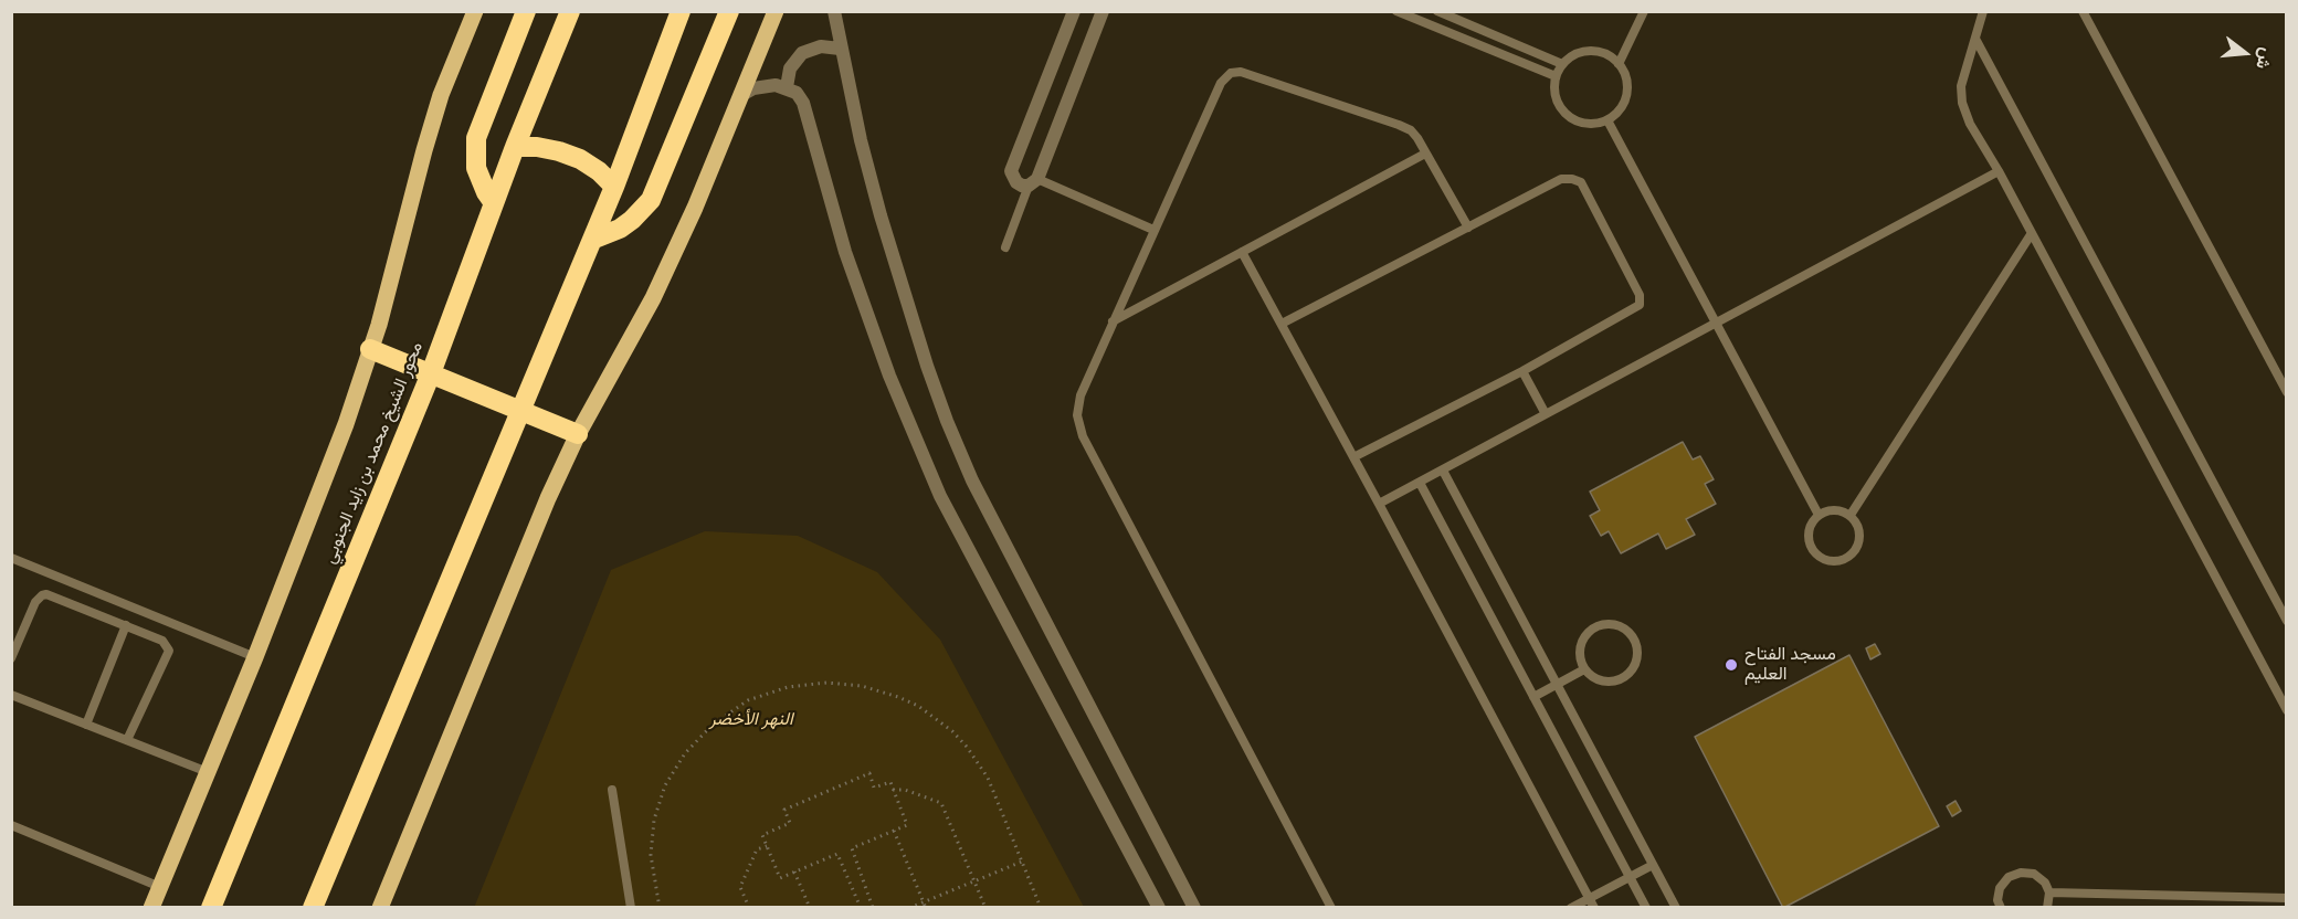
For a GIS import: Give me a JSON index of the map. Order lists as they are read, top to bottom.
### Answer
{
  "streets": {
    "highway": ["محور الشيخ محمد بن زايد الجنوبي"]
  },
  "parks": ["النهر الأخضر"],
  "places": ["مسجد الفتاح العليم"],
  "north": "right"
}
